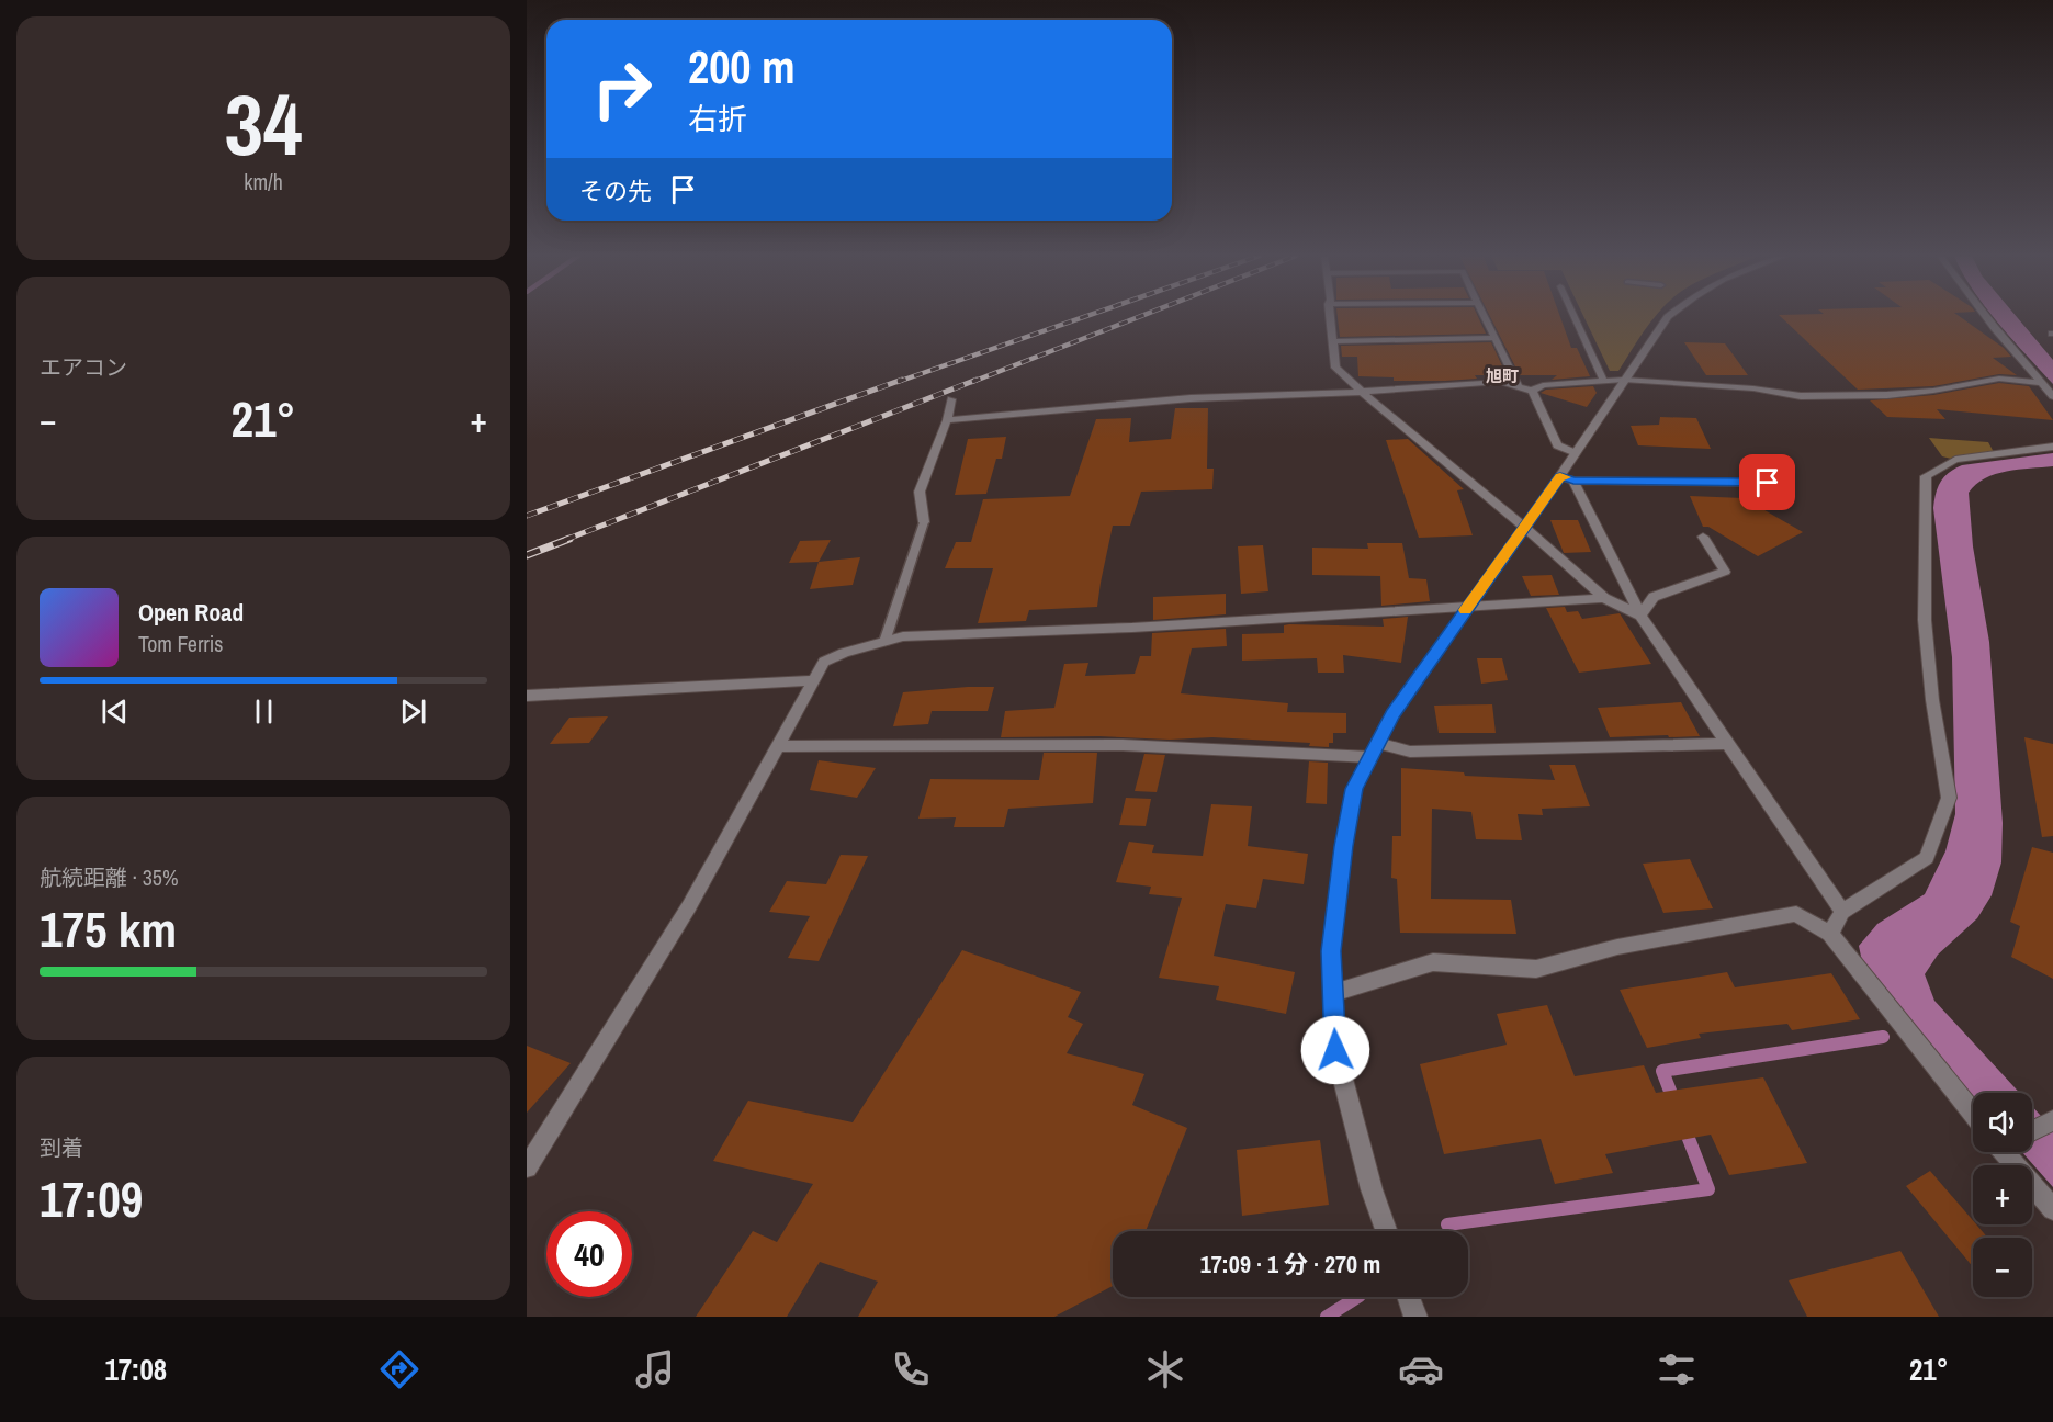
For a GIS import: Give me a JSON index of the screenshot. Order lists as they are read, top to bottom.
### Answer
{
  "districts": ["旭町"],
  "page": {
    "tile": [
      ["34", "km/h"],
      "エアコン",
      ["航続距離 · 35%", "175 km"],
      ["到着", "17:09"]
    ],
    "turn": ["200 m", "右折"],
    "then": "その先",
    "heat": ["−", "21°", "+"],
    "song": ["Open Road", "Tom Ferris"],
    "map_buttons": ["+", "−"],
    "limit": "40",
    "trip": "17:09 · 1 分 · 270 m",
    "tabs": ["17:08", "21°"]
  }
}
